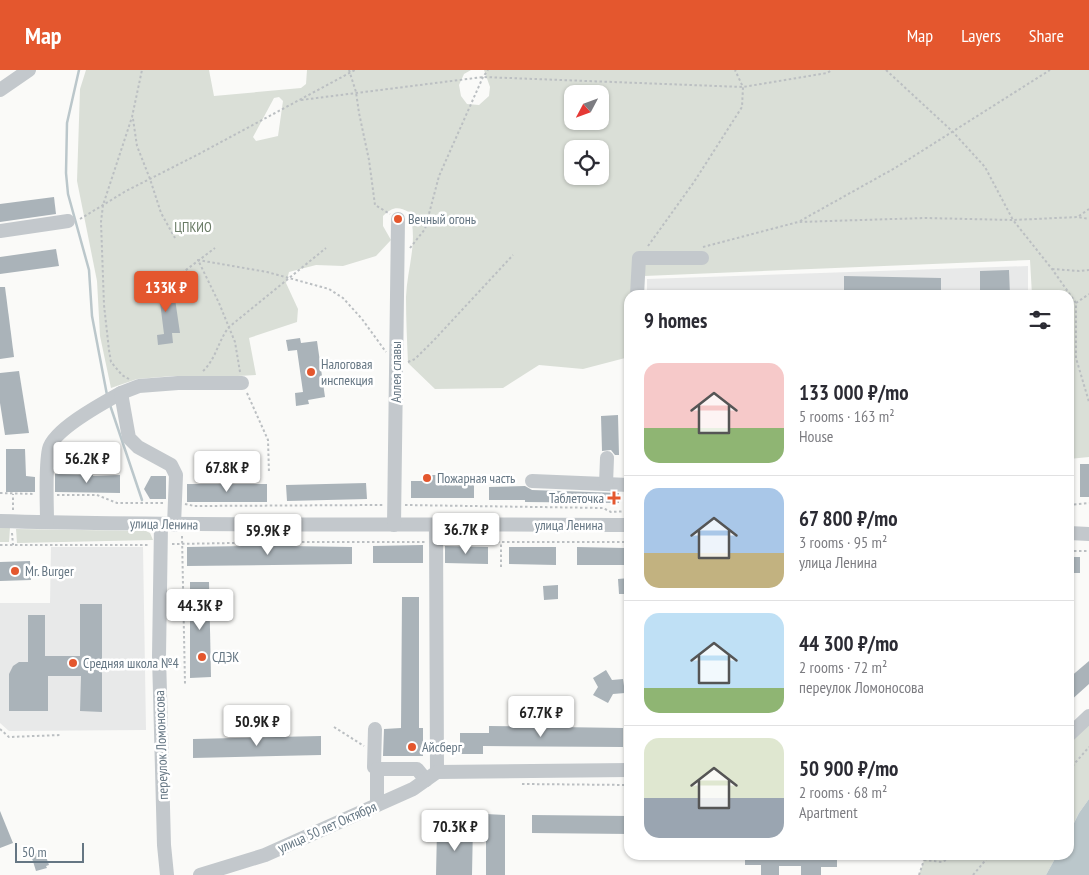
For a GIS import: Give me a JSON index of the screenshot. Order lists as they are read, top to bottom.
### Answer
{
  "streets": {
    "street": [
      "Аллея славы",
      "улица Ленина",
      "переулок Ломоносова",
      "улица 50 лет Октября"
    ]
  },
  "crossings": [
    ["Аллея славы", "улица Ленина"],
    ["улица Ленина", "переулок Ломоносова"]
  ],
  "parks": ["ЦПКИО"],
  "places": {
    "other": [
      "Вечный огонь",
      "Налоговая инспекция",
      "Пожарная часть",
      "Mr. Burger",
      "СДЭК",
      "Средняя школа №4",
      "Айсберг"
    ],
    "health": ["Таблеточка"]
  },
  "scale_bar": "50 m",
  "north": "bottom left",
  "page": {
    "header": "Map",
    "nav": ["Map", "Layers", "Share"],
    "price": [
      "133K ₽",
      "56.2K ₽",
      "67.8K ₽",
      "36.7K ₽",
      "59.9K ₽",
      "44.3K ₽",
      "67.7K ₽",
      "50.9K ₽",
      "70.3K ₽"
    ],
    "heading": "9 homes",
    "list": [
      {
        "name": "133 000 ₽/mo",
        "note": "5 rooms · 163 m² · House"
      },
      {
        "name": "67 800 ₽/mo",
        "note": "3 rooms · 95 m² · улица Ленина"
      },
      {
        "name": "44 300 ₽/mo",
        "note": "2 rooms · 72 m² · переулок Ломоносова"
      },
      {
        "name": "50 900 ₽/mo",
        "note": "2 rooms · 68 m² · Apartment"
      }
    ],
    "scale": "50 m"
  }
}
